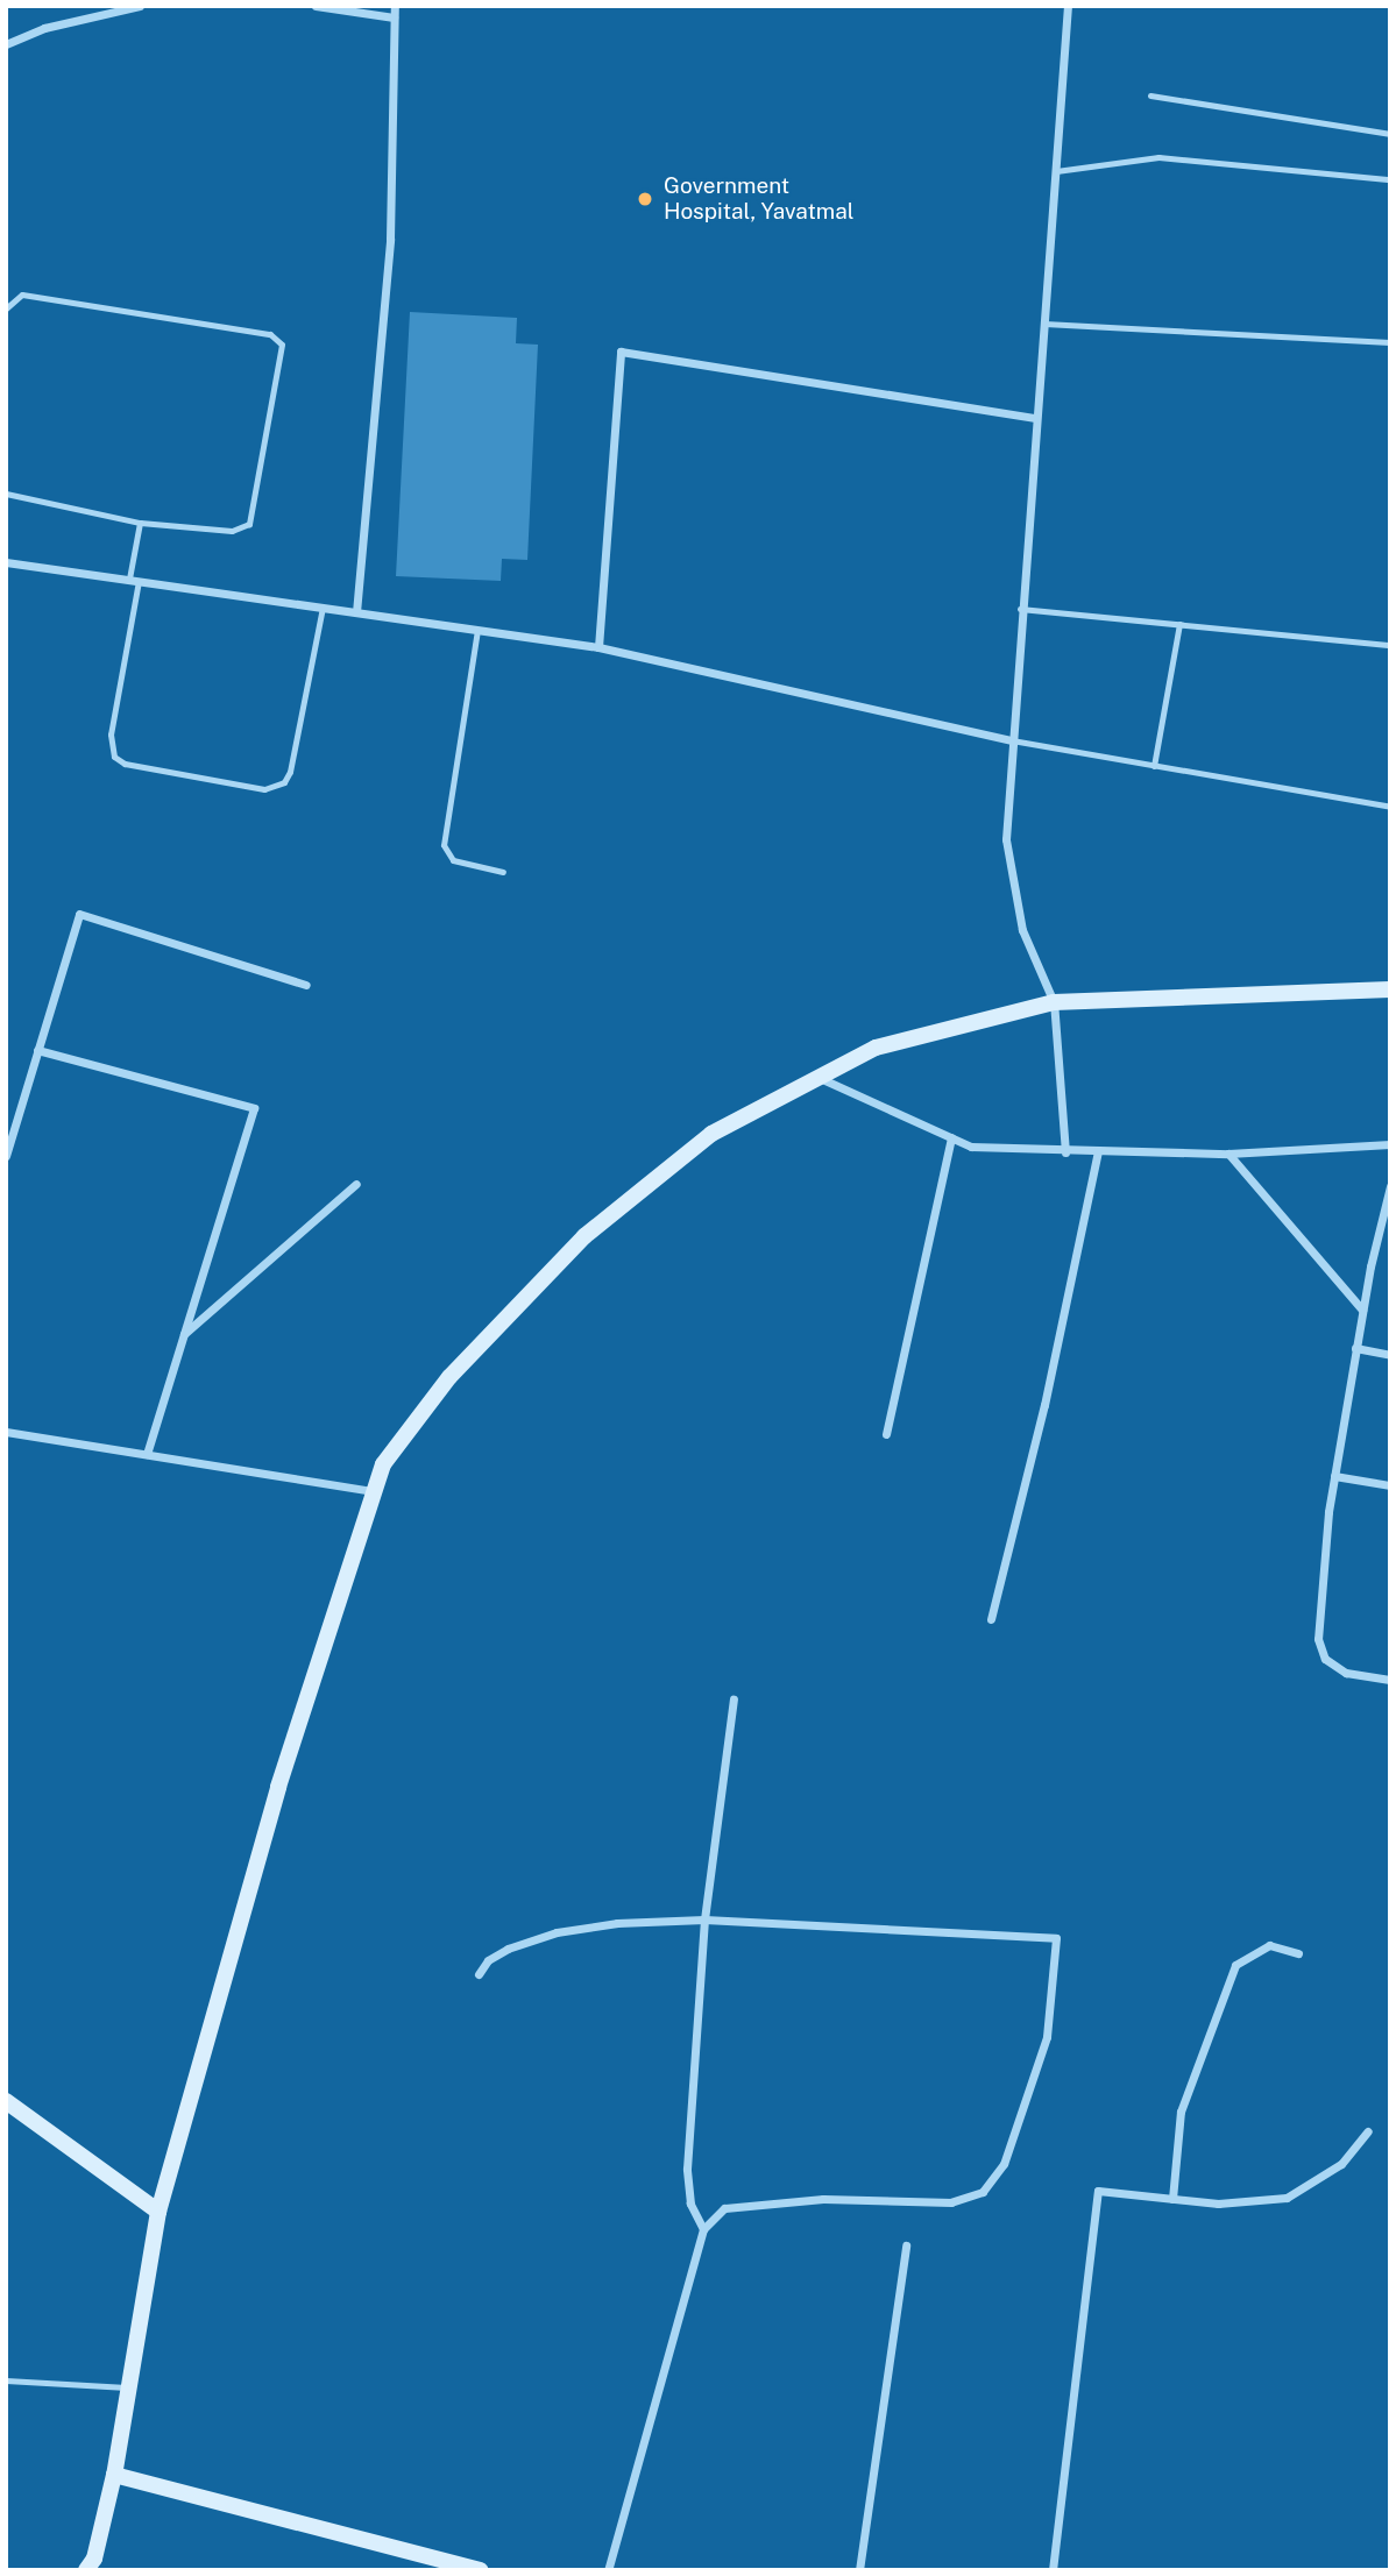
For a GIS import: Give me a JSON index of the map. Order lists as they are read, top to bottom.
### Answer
{
  "places": ["Government Hospital, Yavatmal"]
}
